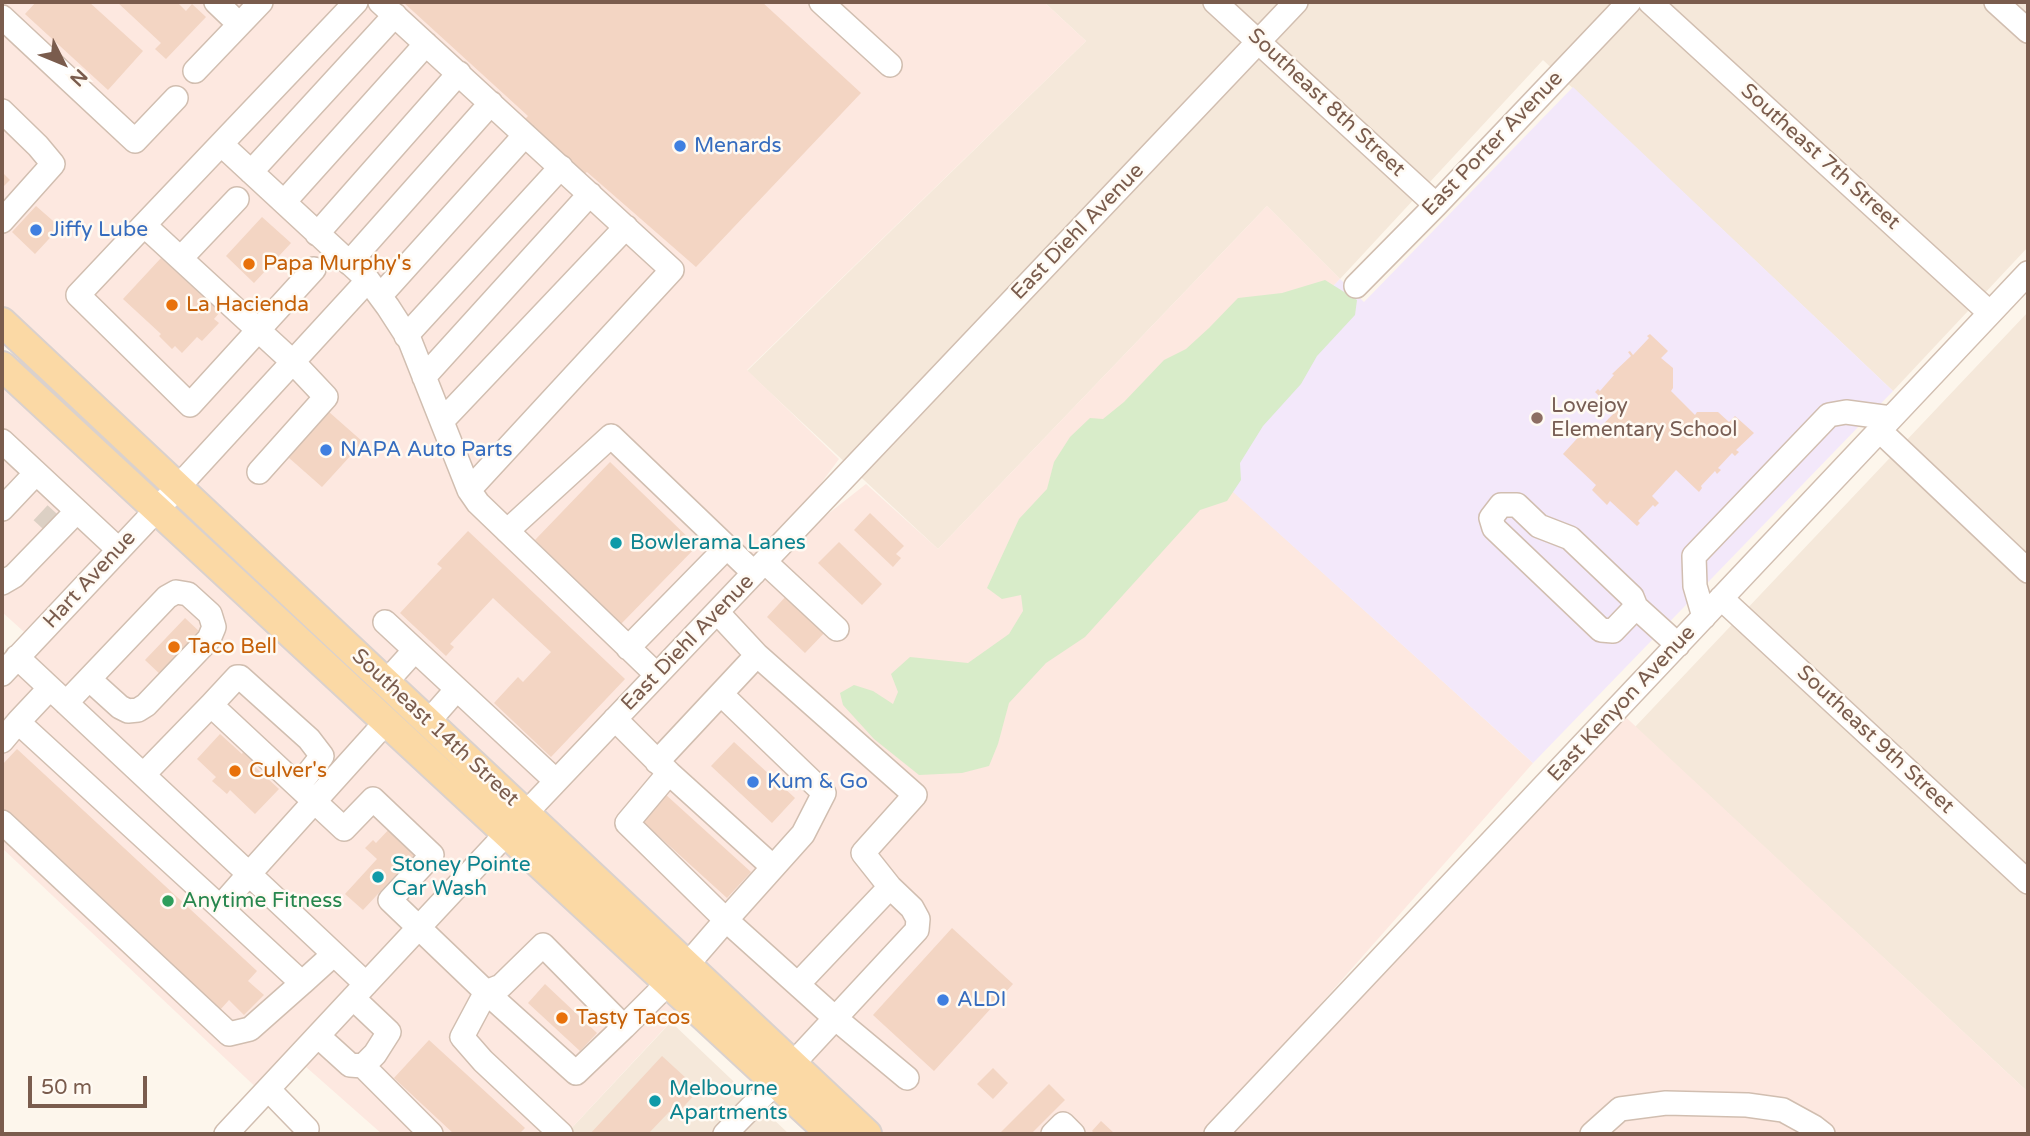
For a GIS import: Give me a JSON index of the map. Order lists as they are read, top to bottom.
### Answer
{
  "streets": {
    "main road": ["Southeast 14th Street"],
    "street": [
      "Southeast 8th Street",
      "East Porter Avenue",
      "Southeast 7th Street",
      "East Diehl Avenue",
      "Hart Avenue",
      "East Kenyon Avenue",
      "Southeast 9th Street"
    ]
  },
  "crossings": [
    ["Southeast 8th Street", "East Porter Avenue"],
    ["Southeast 8th Street", "East Diehl Avenue"],
    ["Southeast 7th Street", "East Kenyon Avenue"],
    ["East Diehl Avenue", "Southeast 14th Street"],
    ["Hart Avenue", "Southeast 14th Street"],
    ["East Kenyon Avenue", "Southeast 9th Street"]
  ],
  "places": [
    "Menards",
    "Jiffy Lube",
    "Papa Murphy's",
    "La Hacienda",
    "Lovejoy Elementary School",
    "NAPA Auto Parts",
    "Bowlerama Lanes",
    "Taco Bell",
    "Culver's",
    "Kum & Go",
    "Stoney Pointe Car Wash",
    "Anytime Fitness",
    "ALDI",
    "Tasty Tacos",
    "Melbourne Apartments"
  ],
  "scale_bar": "50 m",
  "north": "bottom right"
}
